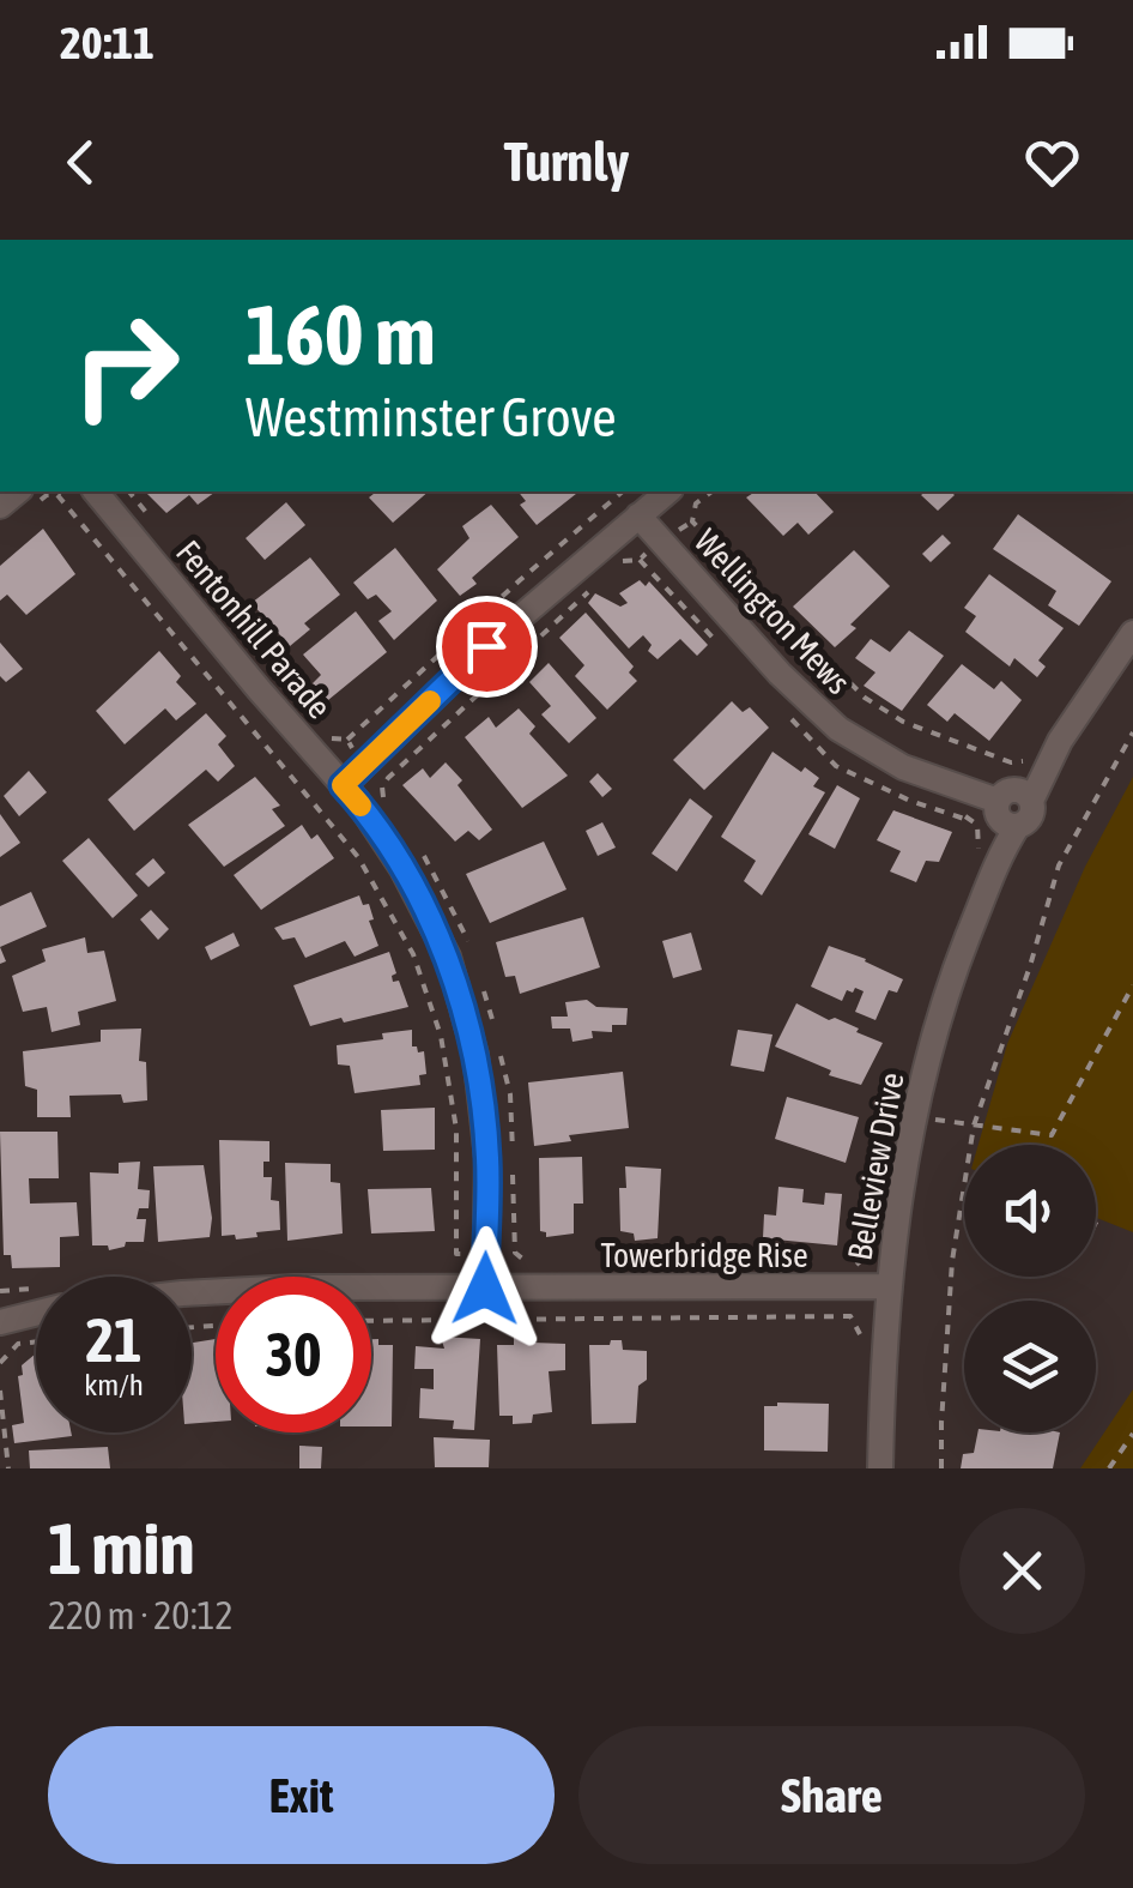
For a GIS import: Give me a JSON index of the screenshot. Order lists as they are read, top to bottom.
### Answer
{
  "streets": {
    "street": [
      "Wellington Mews",
      "Fentonhill Parade",
      "Belleview Drive",
      "Towerbridge Rise"
    ]
  },
  "crossings": [
    ["Wellington Mews", "Belleview Drive"],
    ["Fentonhill Parade", "Towerbridge Rise"],
    ["Belleview Drive", "Towerbridge Rise"]
  ],
  "page": {
    "status": "20:11",
    "header": "Turnly",
    "turn": ["160 m", "Westminster Grove"],
    "speed": "21 km/h",
    "limit": "30",
    "heading": ["1 min", "220 m · 20:12"],
    "buttons": ["Exit", "Share"]
  }
}
